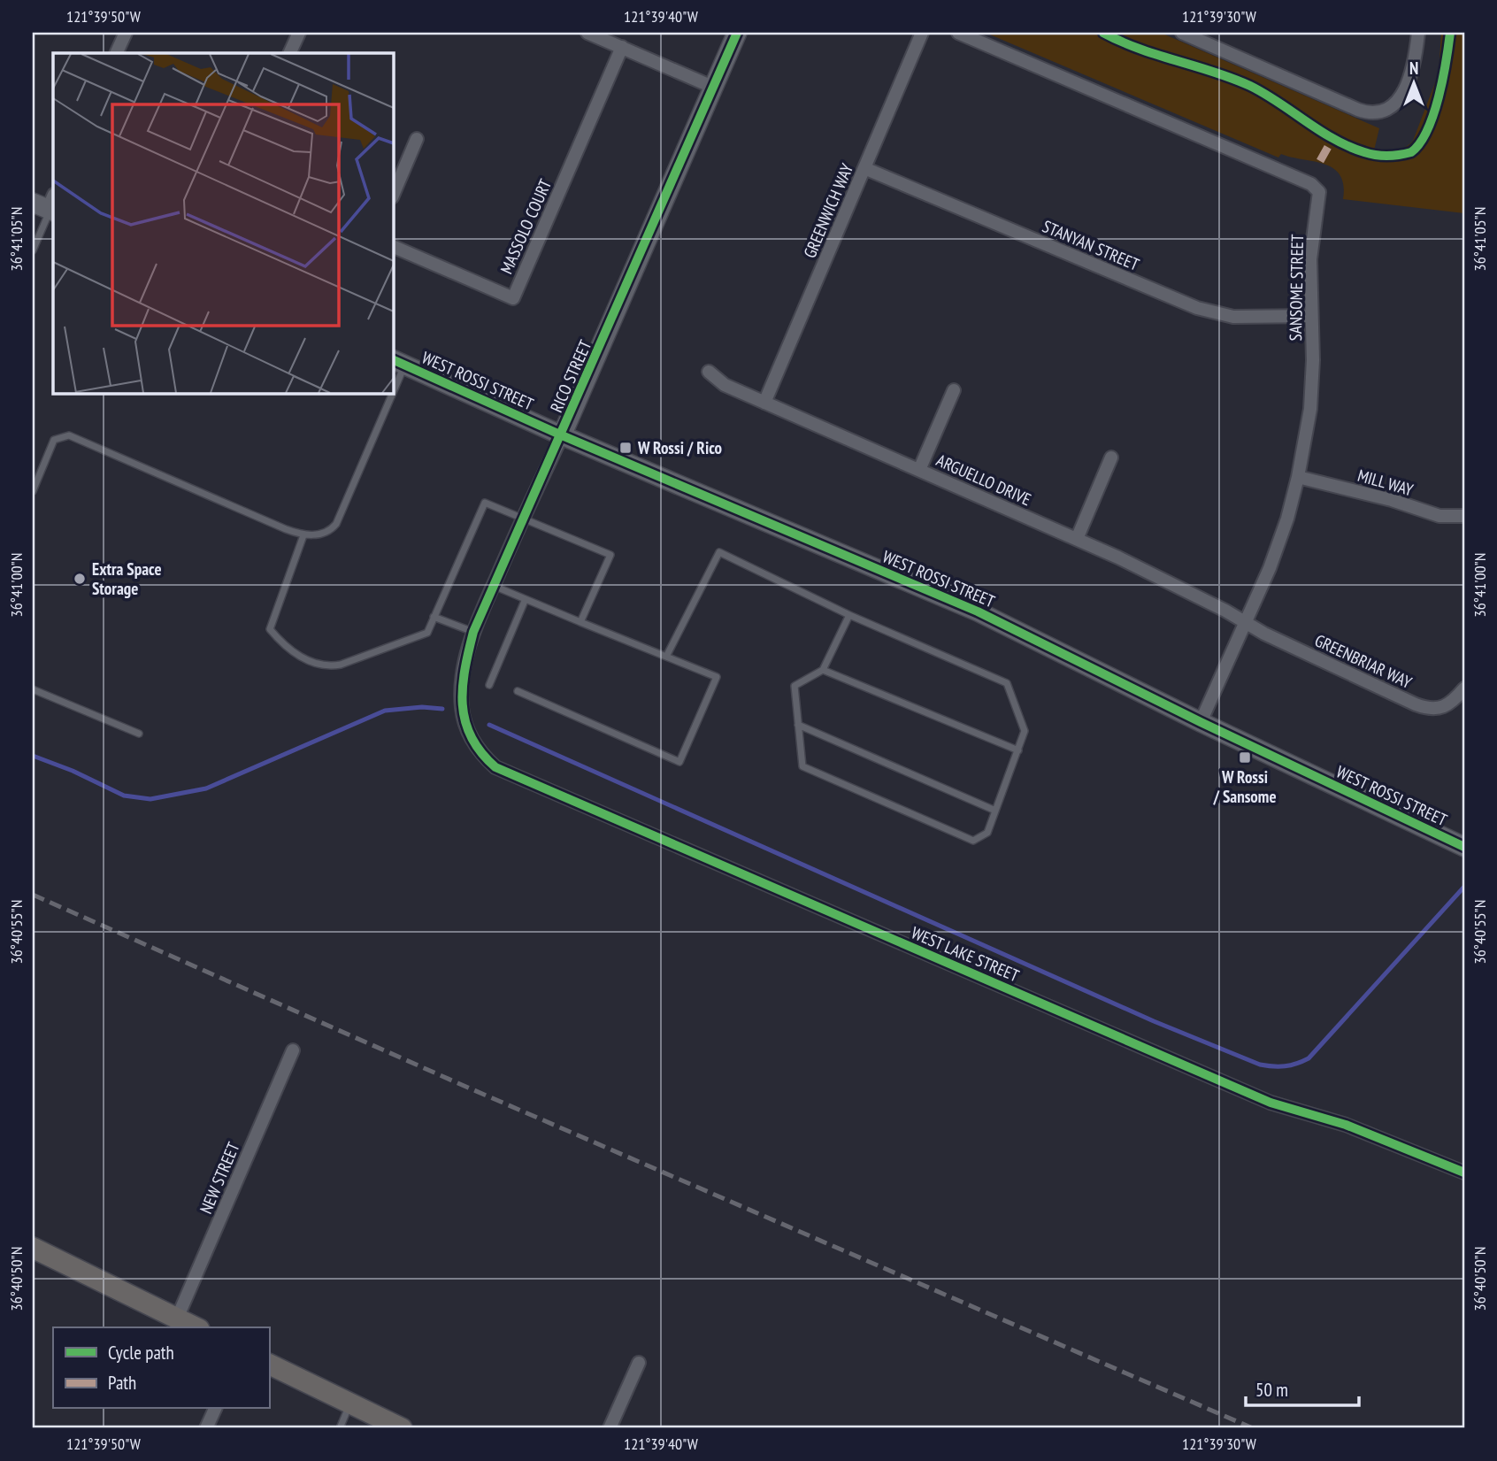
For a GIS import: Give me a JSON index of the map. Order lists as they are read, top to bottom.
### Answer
{
  "streets": {
    "main road": ["RICO STREET", "WEST ROSSI STREET"],
    "street": [
      "GREENWICH WAY",
      "MASSOLO COURT",
      "STANYAN STREET",
      "SANSOME STREET",
      "ARGUELLO DRIVE",
      "MILL WAY",
      "GREENBRIAR WAY",
      "WEST LAKE STREET",
      "NEW STREET"
    ]
  },
  "crossings": [
    ["GREENWICH WAY", "STANYAN STREET"],
    ["GREENWICH WAY", "ARGUELLO DRIVE"],
    ["STANYAN STREET", "SANSOME STREET"],
    ["SANSOME STREET", "WEST ROSSI STREET"],
    ["SANSOME STREET", "ARGUELLO DRIVE"],
    ["SANSOME STREET", "MILL WAY"],
    ["SANSOME STREET", "GREENBRIAR WAY"],
    ["RICO STREET", "WEST ROSSI STREET"],
    ["RICO STREET", "WEST LAKE STREET"],
    ["ARGUELLO DRIVE", "GREENBRIAR WAY"]
  ],
  "places": {
    "transit": ["W Rossi / Rico", "W Rossi / Sansome"],
    "other": ["Extra Space Storage"]
  },
  "legend": ["Cycle path", "Path"],
  "scale_bar": "50 m",
  "north": "top",
  "coordinates": [
    "121°39'50\"W",
    "121°39'40\"W",
    "121°39'30\"W",
    "36°41'05\"N",
    "36°41'00\"N",
    "36°40'55\"N",
    "36°40'50\"N"
  ]
}
